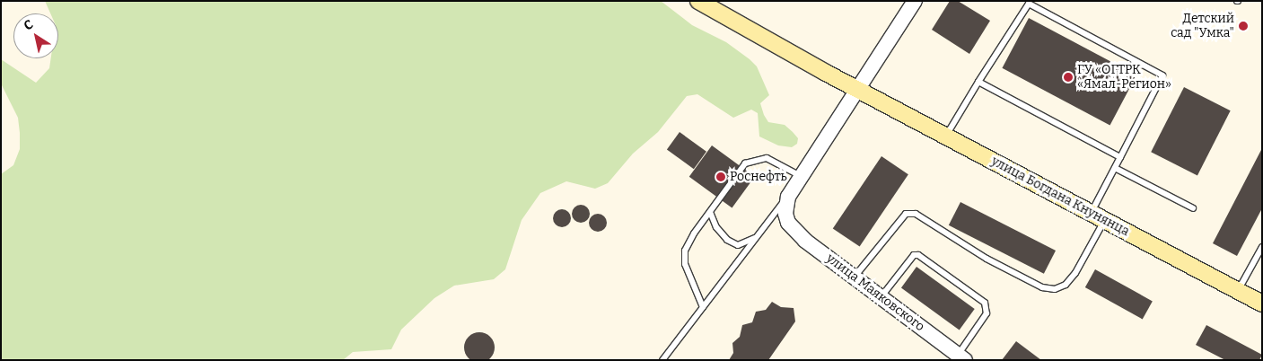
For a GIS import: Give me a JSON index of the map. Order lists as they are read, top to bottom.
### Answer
{
  "streets": {
    "main road": ["улица Богдана Кнунянца"],
    "street": ["улица Маяковского"]
  },
  "places": ["Детский сад \"Умка\"", "ГУ «ОГТРК «Ямал-Регион»", "Роснефть"],
  "north": "top left"
}
